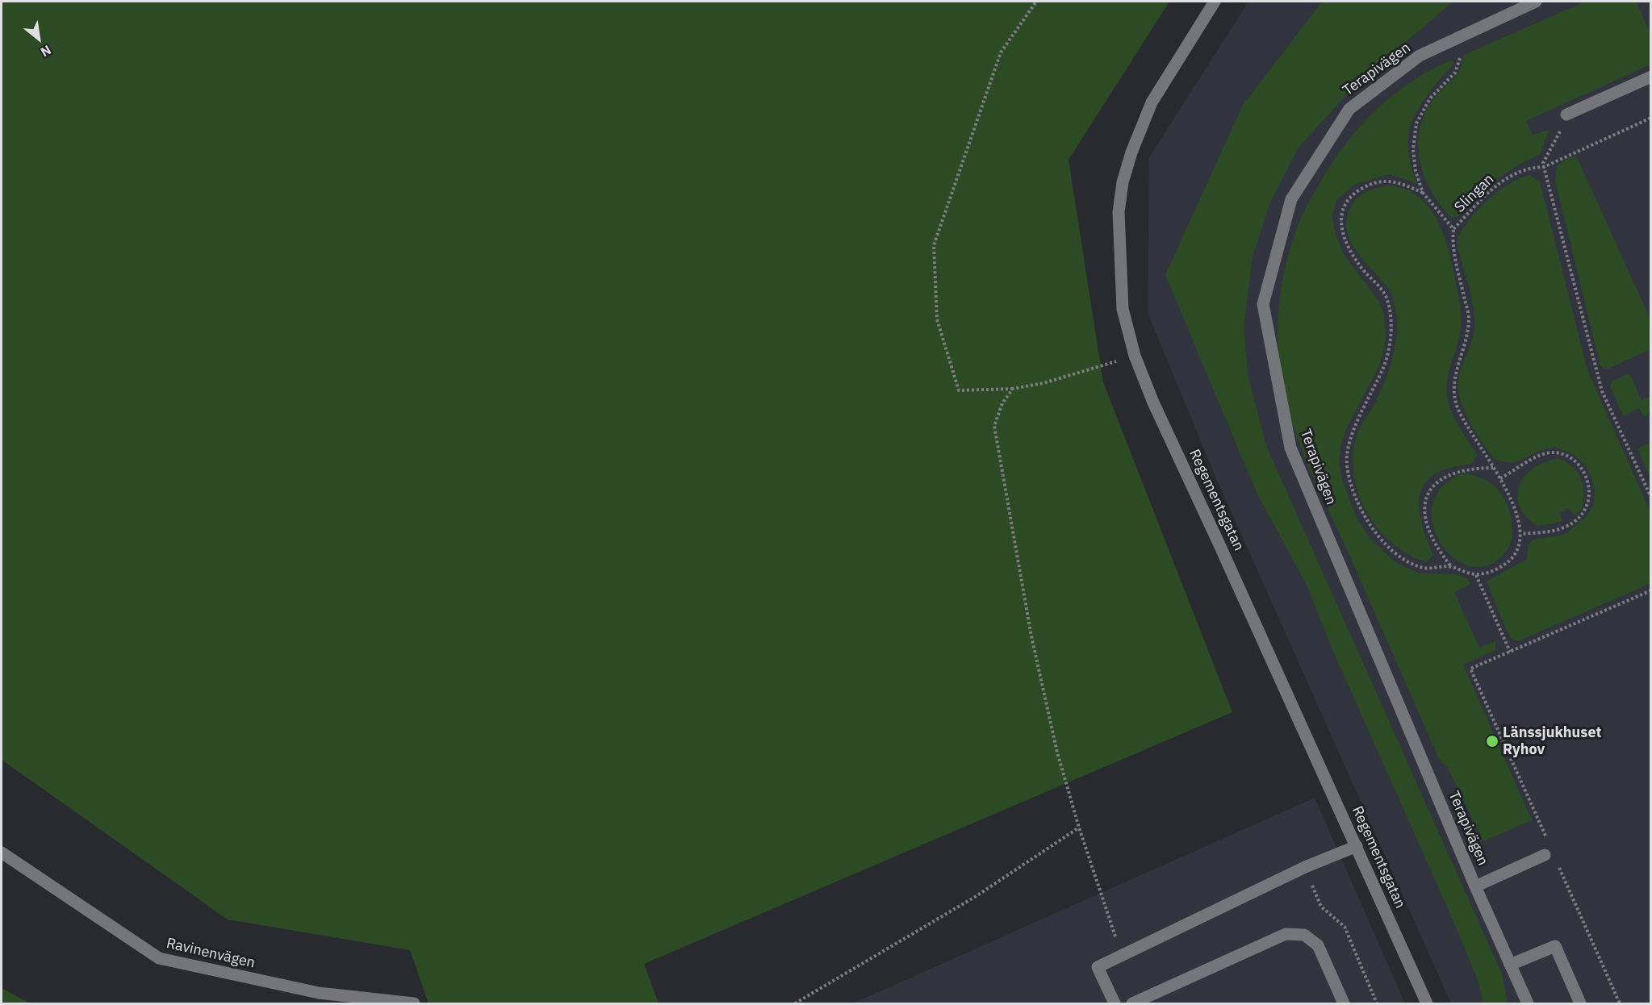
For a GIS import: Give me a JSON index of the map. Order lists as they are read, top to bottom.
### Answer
{
  "streets": {
    "street": ["Terapivägen", "Regementsgatan", "Ravinenvägen"],
    "path": ["Slingan"]
  },
  "crossings": [
    ["Terapivägen", "Slingan"]
  ],
  "places": ["Länssjukhuset Ryhov"],
  "north": "bottom right"
}
